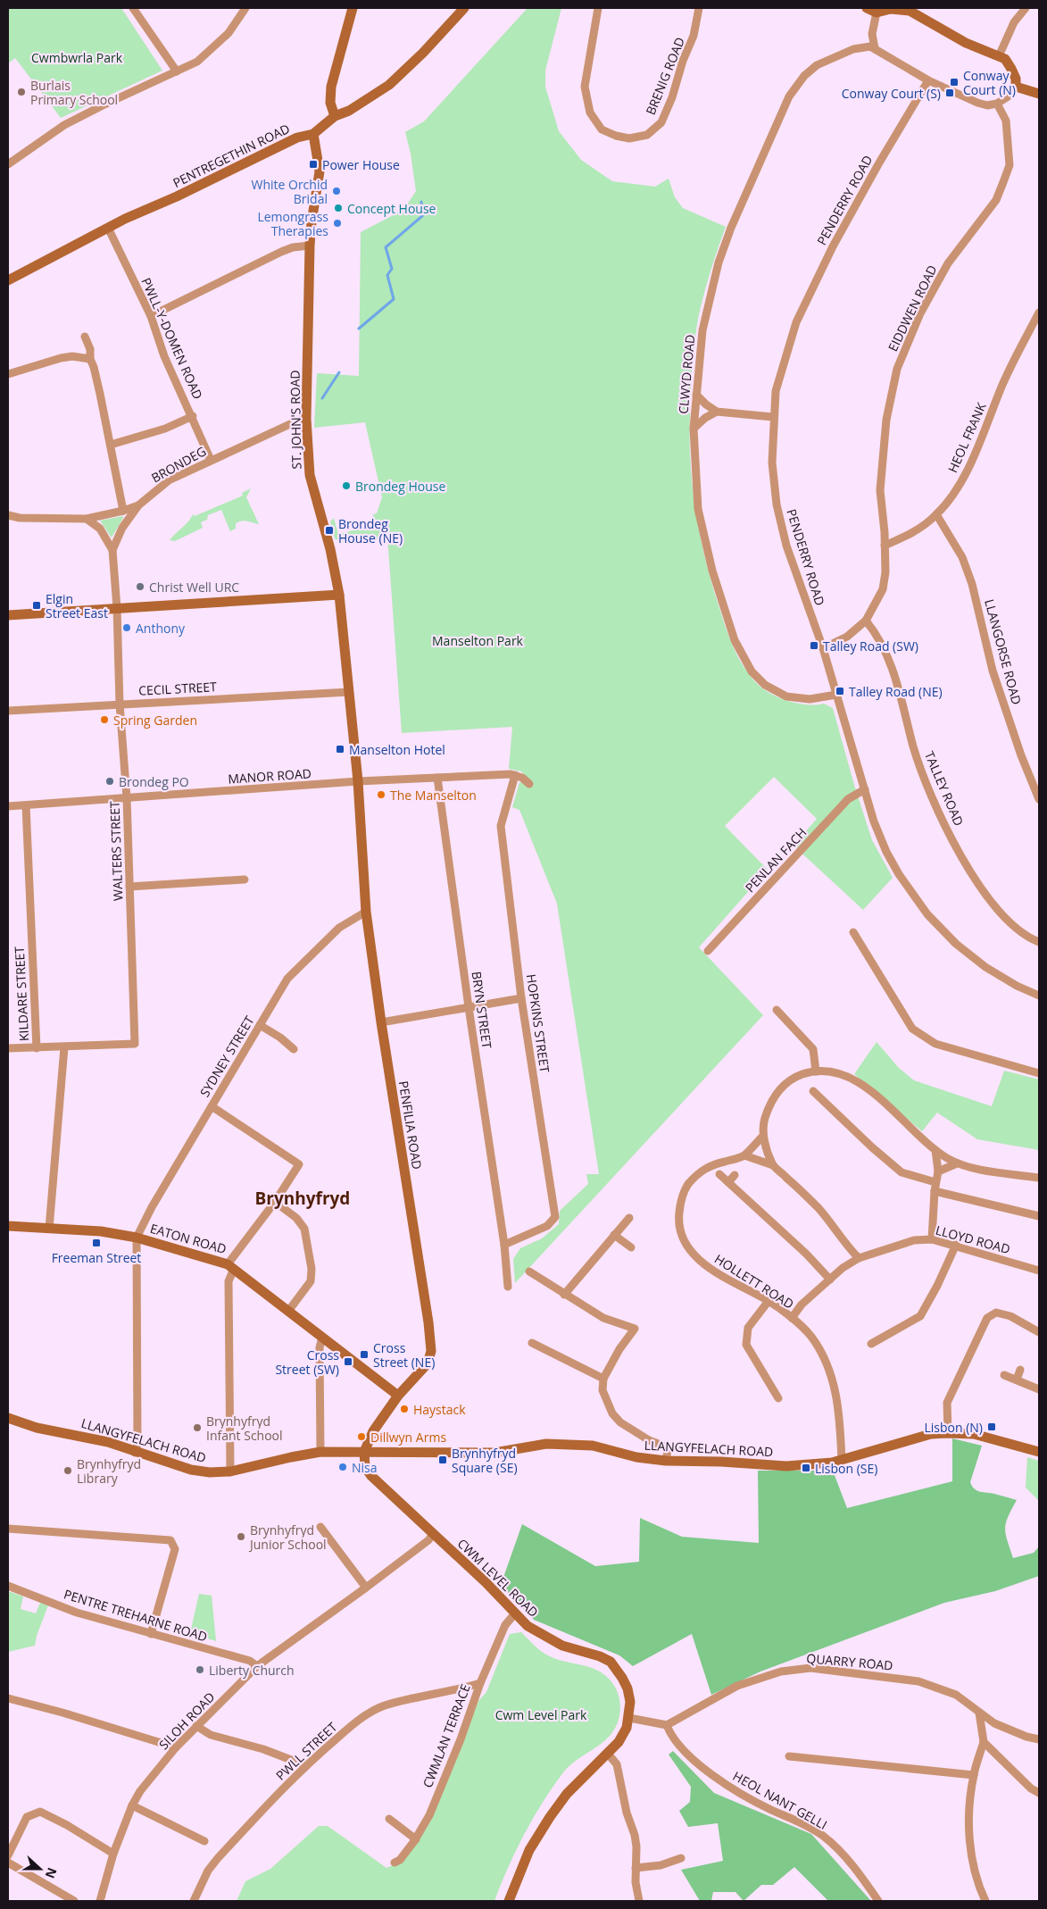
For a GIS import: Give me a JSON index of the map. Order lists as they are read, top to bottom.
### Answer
{
  "streets": {
    "street": [
      "BRENIG ROAD",
      "PENTREGETHIN ROAD",
      "PENDERRY ROAD",
      "EIDDWEN ROAD",
      "PWLL-Y-DOMEN ROAD",
      "CLWYD ROAD",
      "ST. JOHN'S ROAD",
      "HEOL FRANK",
      "BRONDEG",
      "LLANGORSE ROAD",
      "CECIL STREET",
      "MANOR ROAD",
      "TALLEY ROAD",
      "WALTERS STREET",
      "PENLAN FACH",
      "KILDARE STREET",
      "BRYN STREET",
      "HOPKINS STREET",
      "SYDNEY STREET",
      "PENFILIA ROAD",
      "EATON ROAD",
      "LLOYD ROAD",
      "HOLLETT ROAD",
      "LLANGYFELACH ROAD",
      "CWM LEVEL ROAD",
      "PENTRE TREHARNE ROAD",
      "QUARRY ROAD",
      "SILOH ROAD",
      "CWMLAN TERRACE",
      "PWLL STREET",
      "HEOL NANT GELLI"
    ]
  },
  "crossings": [
    ["PENTREGETHIN ROAD", "PWLL-Y-DOMEN ROAD"],
    ["PENTREGETHIN ROAD", "ST. JOHN'S ROAD"],
    ["PENDERRY ROAD", "EIDDWEN ROAD"],
    ["PENDERRY ROAD", "CLWYD ROAD"],
    ["PENDERRY ROAD", "PENLAN FACH"],
    ["EIDDWEN ROAD", "HEOL FRANK"],
    ["EIDDWEN ROAD", "TALLEY ROAD"],
    ["PWLL-Y-DOMEN ROAD", "BRONDEG"],
    ["ST. JOHN'S ROAD", "BRONDEG"],
    ["ST. JOHN'S ROAD", "CECIL STREET"],
    ["ST. JOHN'S ROAD", "MANOR ROAD"],
    ["ST. JOHN'S ROAD", "PENFILIA ROAD"],
    ["HEOL FRANK", "LLANGORSE ROAD"],
    ["BRONDEG", "WALTERS STREET"],
    ["CECIL STREET", "WALTERS STREET"],
    ["MANOR ROAD", "WALTERS STREET"],
    ["MANOR ROAD", "KILDARE STREET"],
    ["MANOR ROAD", "BRYN STREET"],
    ["MANOR ROAD", "HOPKINS STREET"],
    ["MANOR ROAD", "PENFILIA ROAD"],
    ["BRYN STREET", "HOPKINS STREET"],
    ["SYDNEY STREET", "PENFILIA ROAD"],
    ["SYDNEY STREET", "EATON ROAD"],
    ["PENFILIA ROAD", "EATON ROAD"],
    ["PENFILIA ROAD", "LLANGYFELACH ROAD"],
    ["PENFILIA ROAD", "CWM LEVEL ROAD"],
    ["LLOYD ROAD", "HOLLETT ROAD"],
    ["HOLLETT ROAD", "LLANGYFELACH ROAD"],
    ["LLANGYFELACH ROAD", "CWM LEVEL ROAD"],
    ["CWM LEVEL ROAD", "SILOH ROAD"],
    ["CWM LEVEL ROAD", "CWMLAN TERRACE"],
    ["PENTRE TREHARNE ROAD", "SILOH ROAD"],
    ["QUARRY ROAD", "HEOL NANT GELLI"],
    ["CWMLAN TERRACE", "PWLL STREET"]
  ],
  "districts": ["Brynhyfryd"],
  "parks": ["Cwmbwrla Park", "Manselton Park", "Cwm Level Park"],
  "places": {
    "transit": [
      "Conway Court (N)",
      "Conway Court (S)",
      "Power House",
      "Brondeg House (NE)",
      "Elgin Street East",
      "Talley Road (SW)",
      "Talley Road (NE)",
      "Manselton Hotel",
      "Freeman Street",
      "Cross Street (NE)",
      "Cross Street (SW)",
      "Lisbon (N)",
      "Brynhyfryd Square (SE)",
      "Lisbon (SE)"
    ],
    "other": [
      "Burlais Primary School",
      "White Orchid Bridal",
      "Concept House",
      "Lemongrass Therapies",
      "Brondeg House",
      "Christ Well URC",
      "Anthony",
      "Spring Garden",
      "Brondeg PO",
      "The Manselton",
      "Haystack",
      "Brynhyfryd Infant School",
      "Dillwyn Arms",
      "Nisa",
      "Brynhyfryd Library",
      "Brynhyfryd Junior School",
      "Liberty Church"
    ]
  },
  "north": "right"
}
